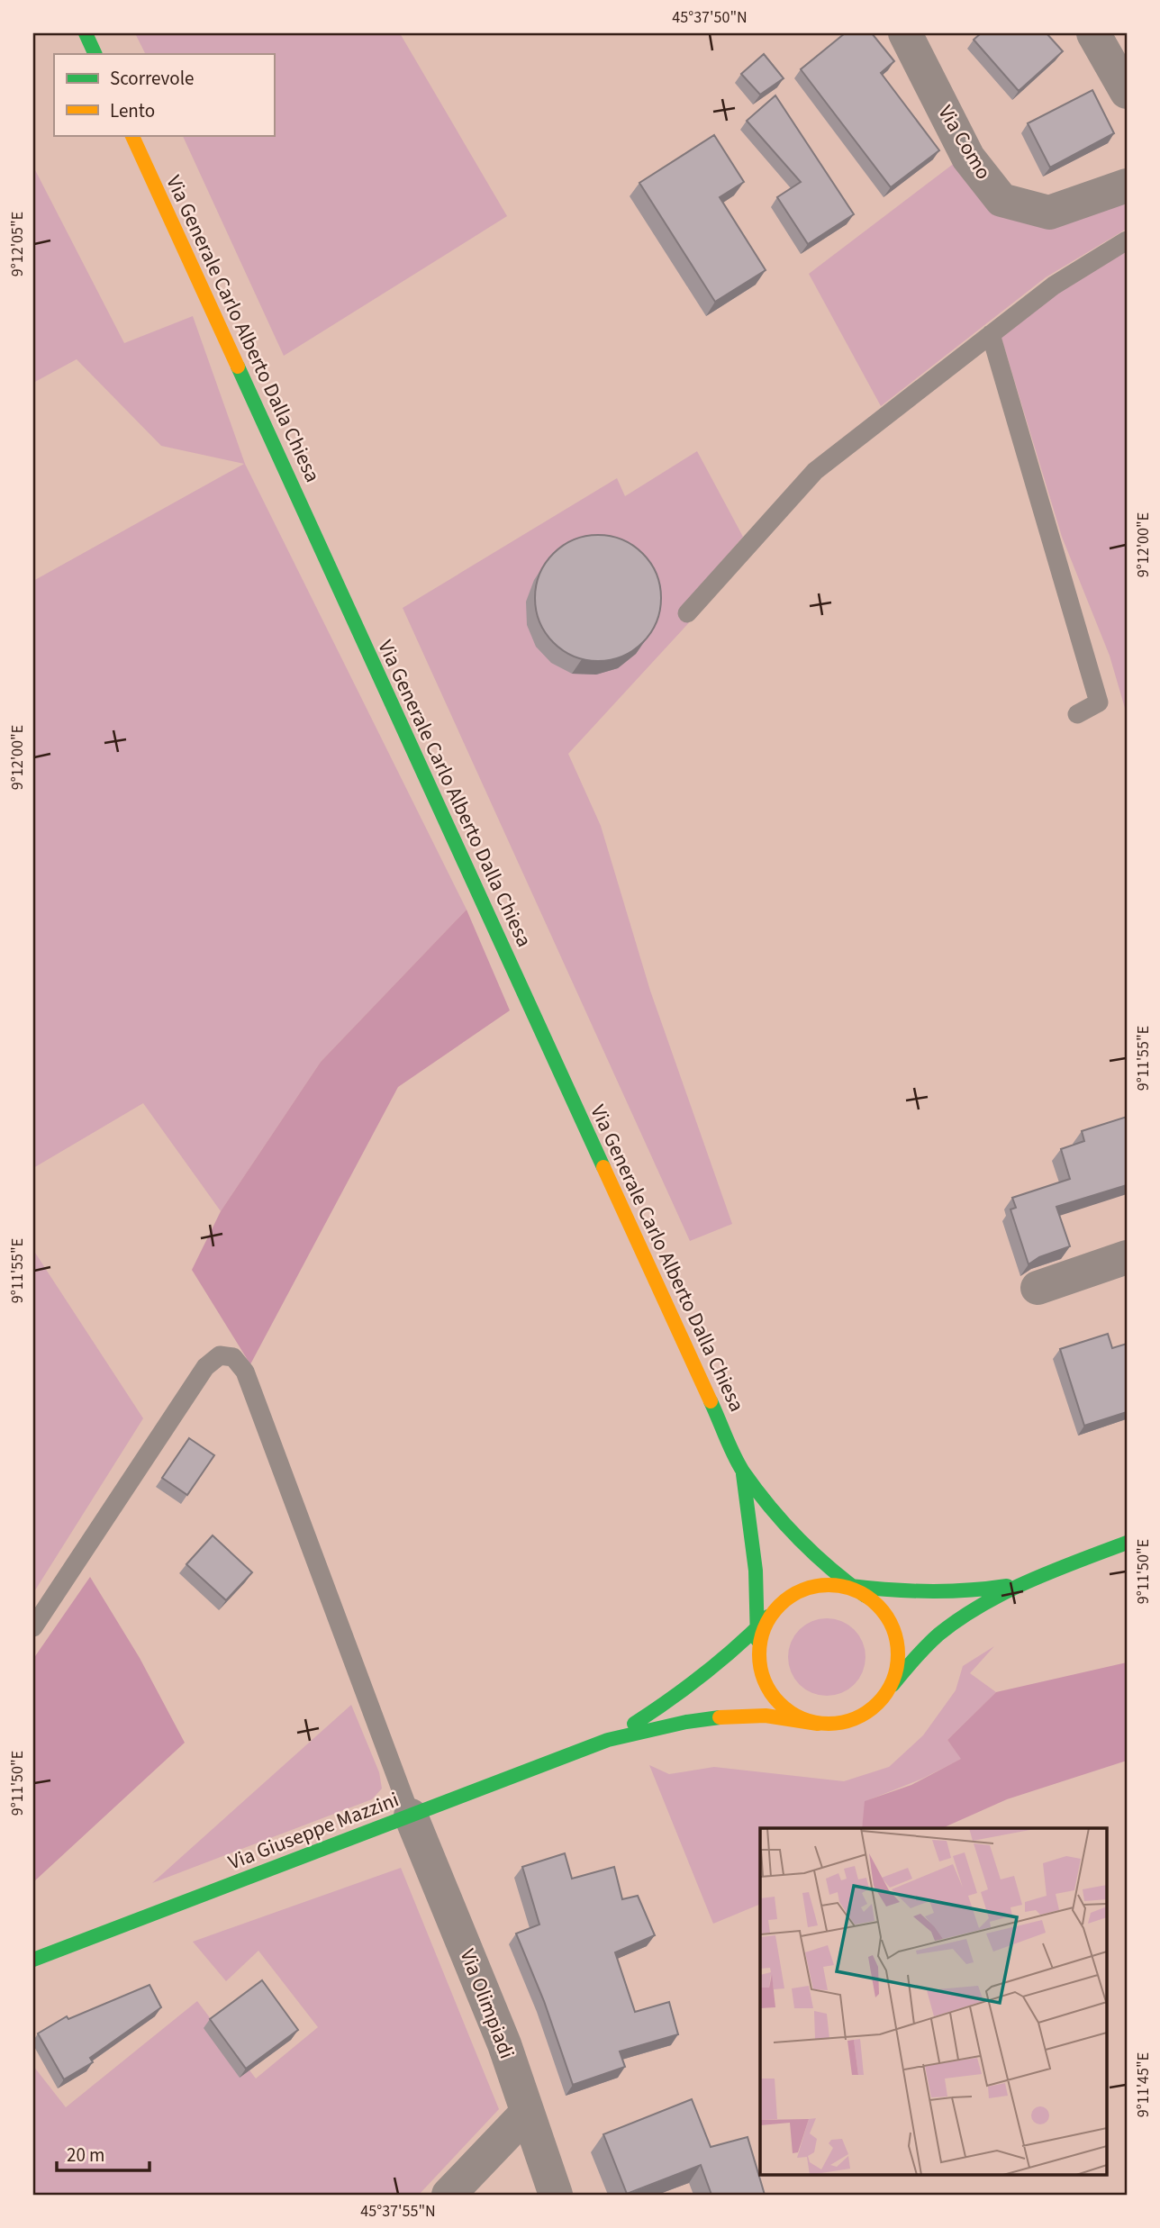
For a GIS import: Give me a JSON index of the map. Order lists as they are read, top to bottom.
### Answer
{
  "streets": {
    "street": [
      "Via Como",
      "Via Generale Carlo Alberto Dalla Chiesa",
      "Via Giuseppe Mazzini",
      "Via Olimpiadi"
    ]
  },
  "crossings": [
    ["Via Generale Carlo Alberto Dalla Chiesa", "Via Giuseppe Mazzini"],
    ["Via Giuseppe Mazzini", "Via Olimpiadi"]
  ],
  "legend": ["Scorrevole", "Lento"],
  "scale_bar": "20 m",
  "coordinates": [
    "45°37'50\"N",
    "9°12'05\"E",
    "9°12'00\"E",
    "9°11'55\"E",
    "9°11'50\"E",
    "9°11'45\"E",
    "45°37'55\"N"
  ]
}
